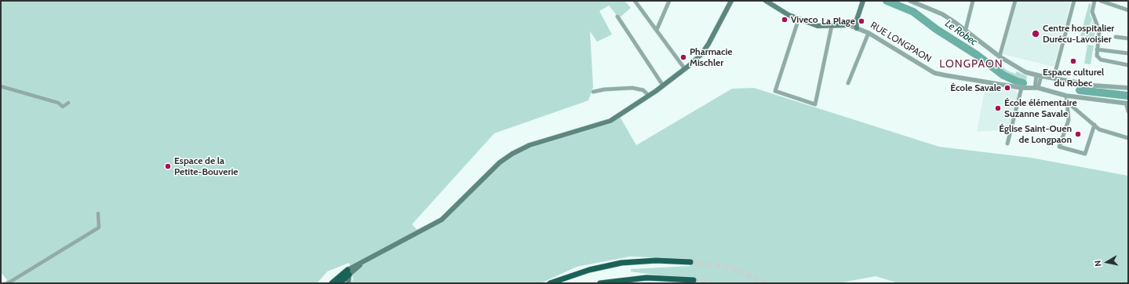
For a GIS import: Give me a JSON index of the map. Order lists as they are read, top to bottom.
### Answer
{
  "streets": {
    "street": ["RUE LONGPAON"]
  },
  "districts": ["LONGPAON"],
  "water": ["Le Robec"],
  "places": [
    "Viveco",
    "La Plage",
    "Centre hospitalier Durécu-Lavoisier",
    "Pharmacie Mischler",
    "Espace culturel du Robec",
    "École Savale",
    "École élémentaire Suzanne Savale",
    "Église Saint-Ouen de Longpaon",
    "Espace de la Petite-Bouverie"
  ],
  "north": "left"
}
